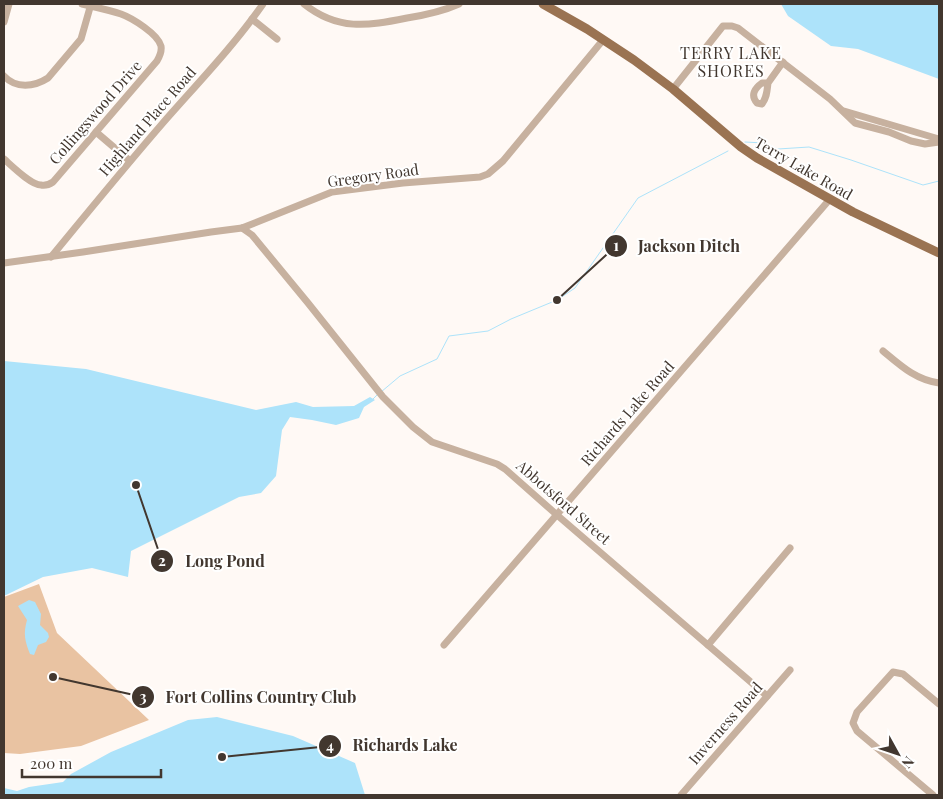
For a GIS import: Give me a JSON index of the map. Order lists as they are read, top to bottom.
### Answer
{
  "streets": {
    "main road": ["Terry Lake Road"],
    "street": [
      "Collingswood Drive",
      "Highland Place Road",
      "Gregory Road",
      "Richards Lake Road",
      "Abbotsford Street",
      "Inverness Road"
    ]
  },
  "crossings": [
    ["Highland Place Road", "Gregory Road"],
    ["Terry Lake Road", "Gregory Road"],
    ["Terry Lake Road", "Richards Lake Road"],
    ["Gregory Road", "Abbotsford Street"],
    ["Richards Lake Road", "Abbotsford Street"],
    ["Abbotsford Street", "Inverness Road"]
  ],
  "districts": ["TERRY LAKE SHORES"],
  "places": [
    "Jackson Ditch",
    "Long Pond",
    "Fort Collins Country Club",
    "Richards Lake"
  ],
  "scale_bar": "200 m",
  "north": "bottom right"
}
